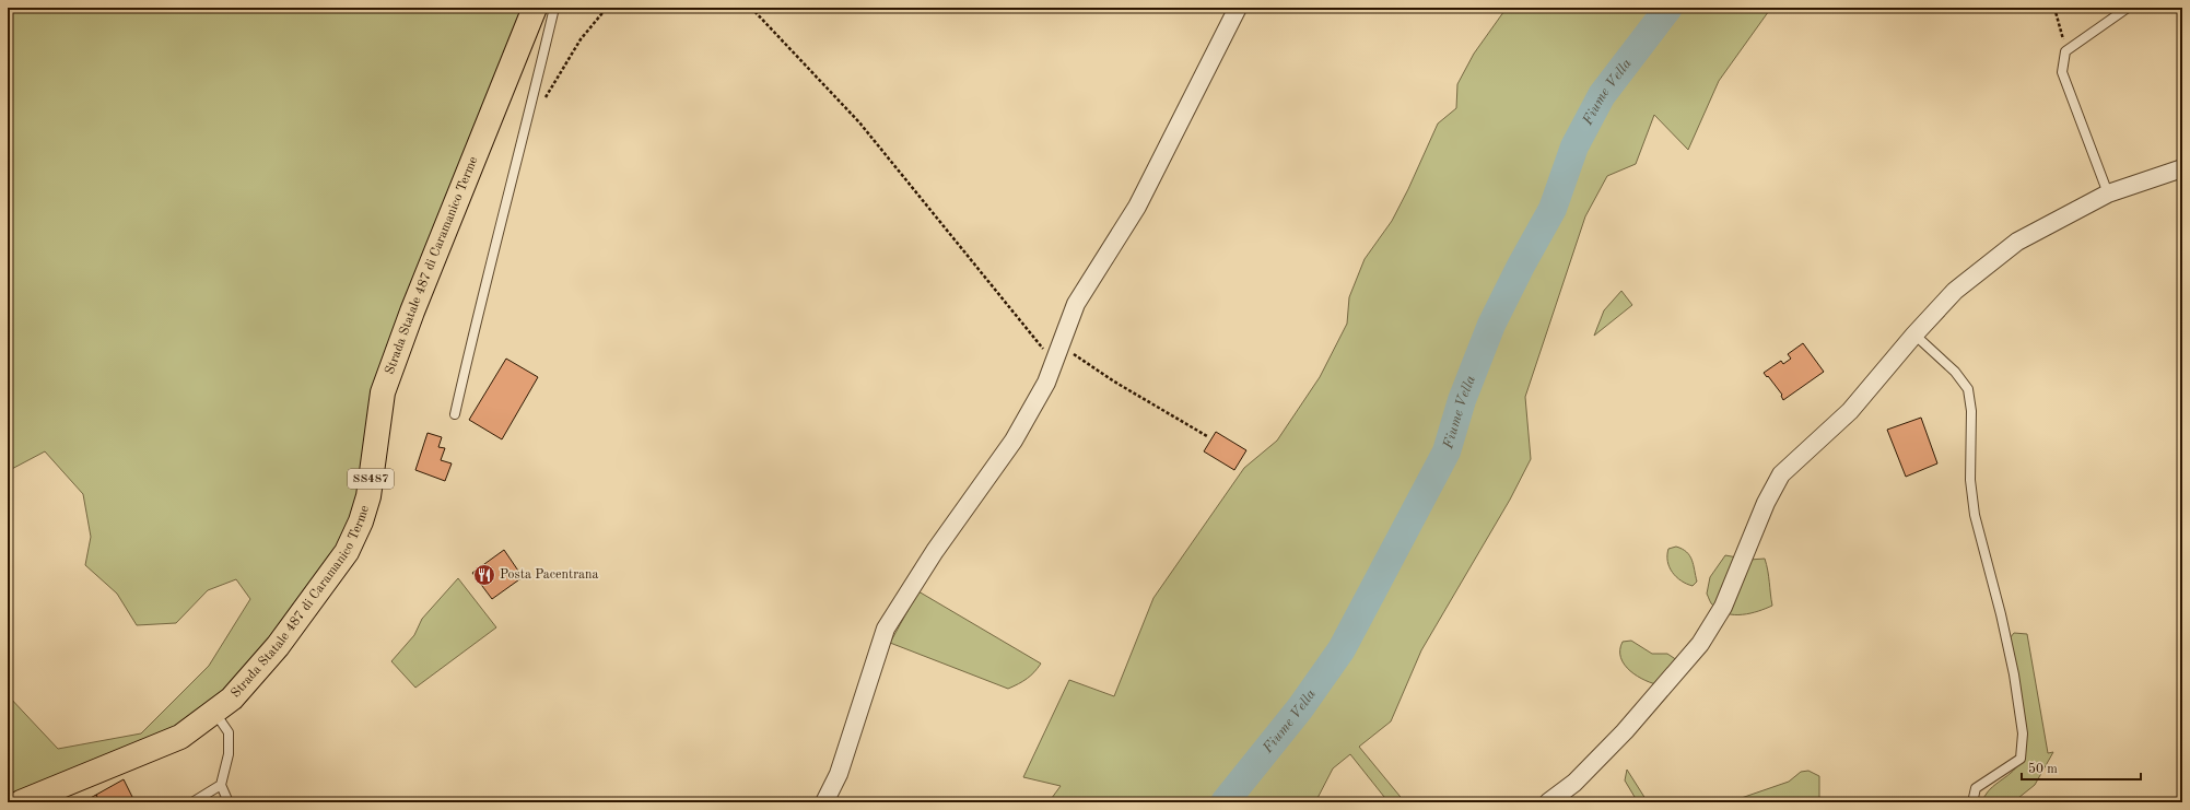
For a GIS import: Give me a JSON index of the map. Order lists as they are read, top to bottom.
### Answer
{
  "streets": {
    "main road": ["Strada Statale 487 di Caramanico Terme", "SS487"]
  },
  "water": ["Fiume Vella"],
  "places": {
    "restaurant": ["Posta Pacentrana"]
  },
  "scale_bar": "50 m"
}
